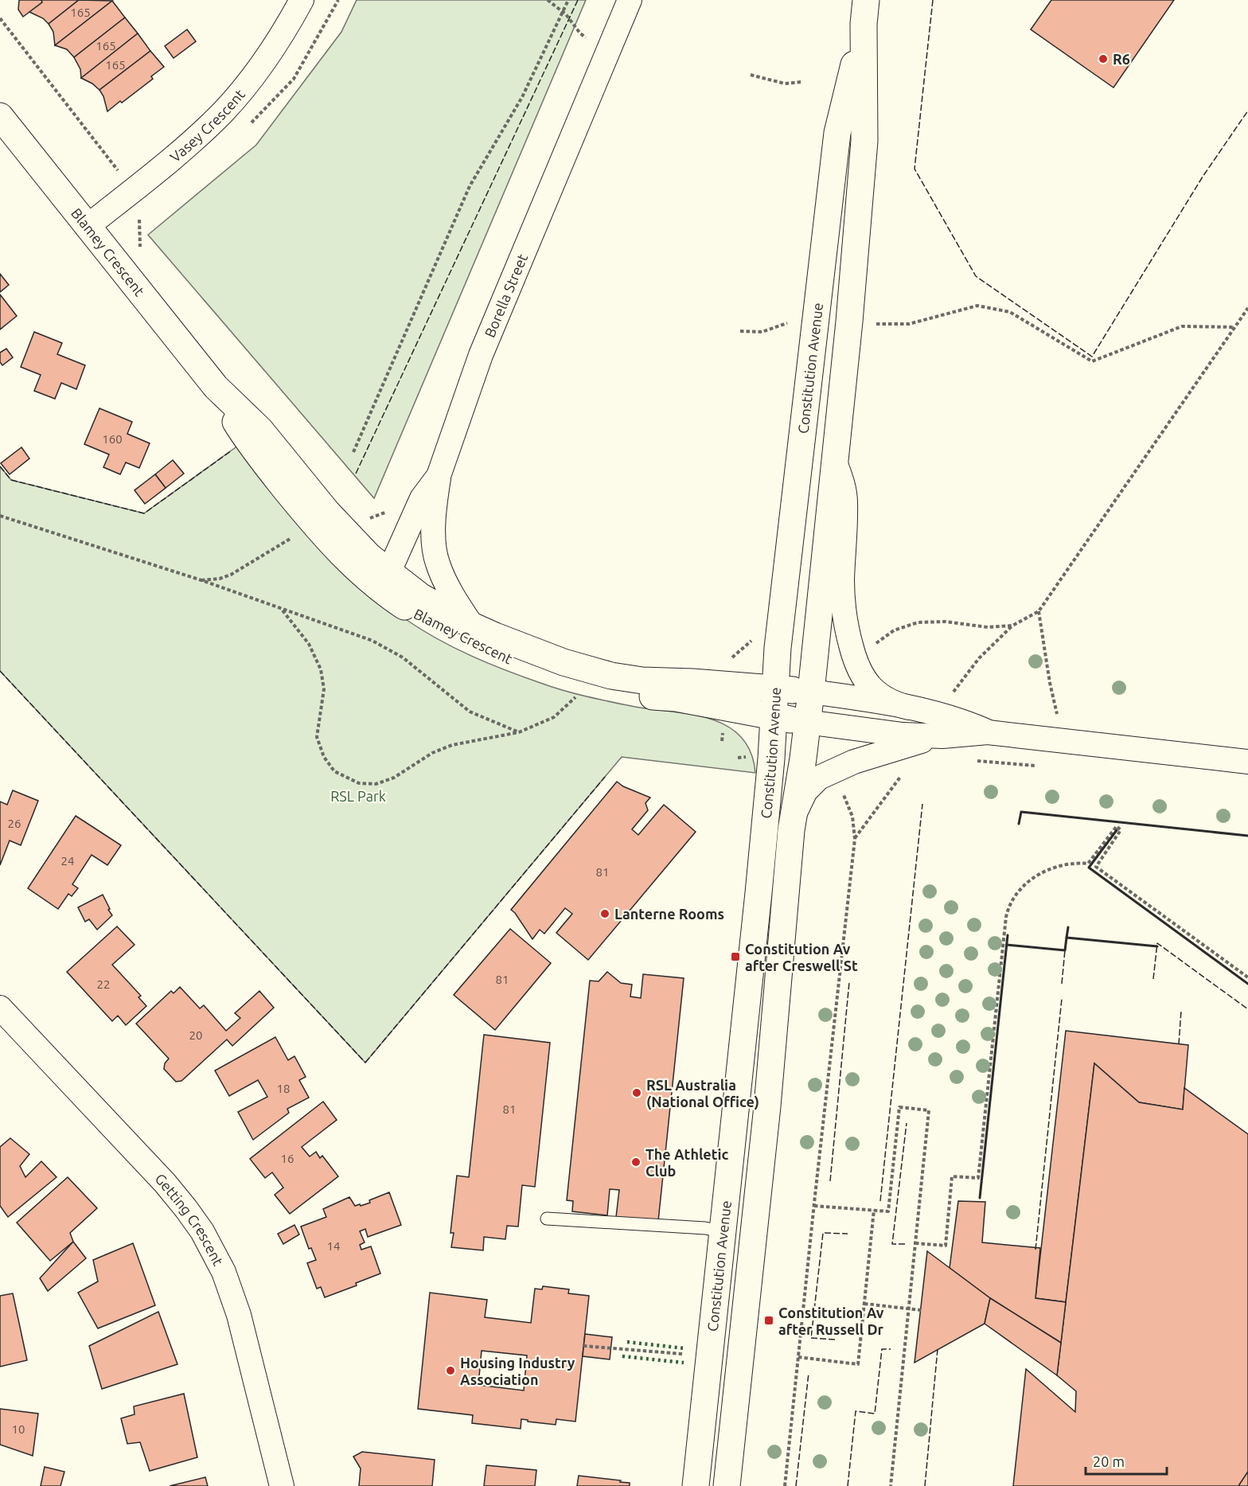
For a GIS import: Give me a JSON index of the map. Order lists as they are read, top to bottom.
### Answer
{
  "streets": {
    "street": [
      "Vasey Crescent",
      "Blamey Crescent",
      "Borella Street",
      "Constitution Avenue",
      "Getting Crescent"
    ]
  },
  "crossings": [
    ["Vasey Crescent", "Blamey Crescent"],
    ["Blamey Crescent", "Borella Street"],
    ["Blamey Crescent", "Constitution Avenue"]
  ],
  "parks": ["RSL Park"],
  "places": {
    "other": [
      "R6",
      "Lanterne Rooms",
      "RSL Australia (National Office)",
      "The Athletic Club",
      "Housing Industry Association"
    ],
    "transit": ["Constitution Av after Creswell St", "Constitution Av after Russell Dr"]
  },
  "house_numbers": [
    "165",
    "165",
    "165",
    "160",
    "26",
    "24",
    "81",
    "81",
    "22",
    "20",
    "18",
    "81",
    "16",
    "14",
    "10"
  ],
  "scale_bar": "20 m"
}
